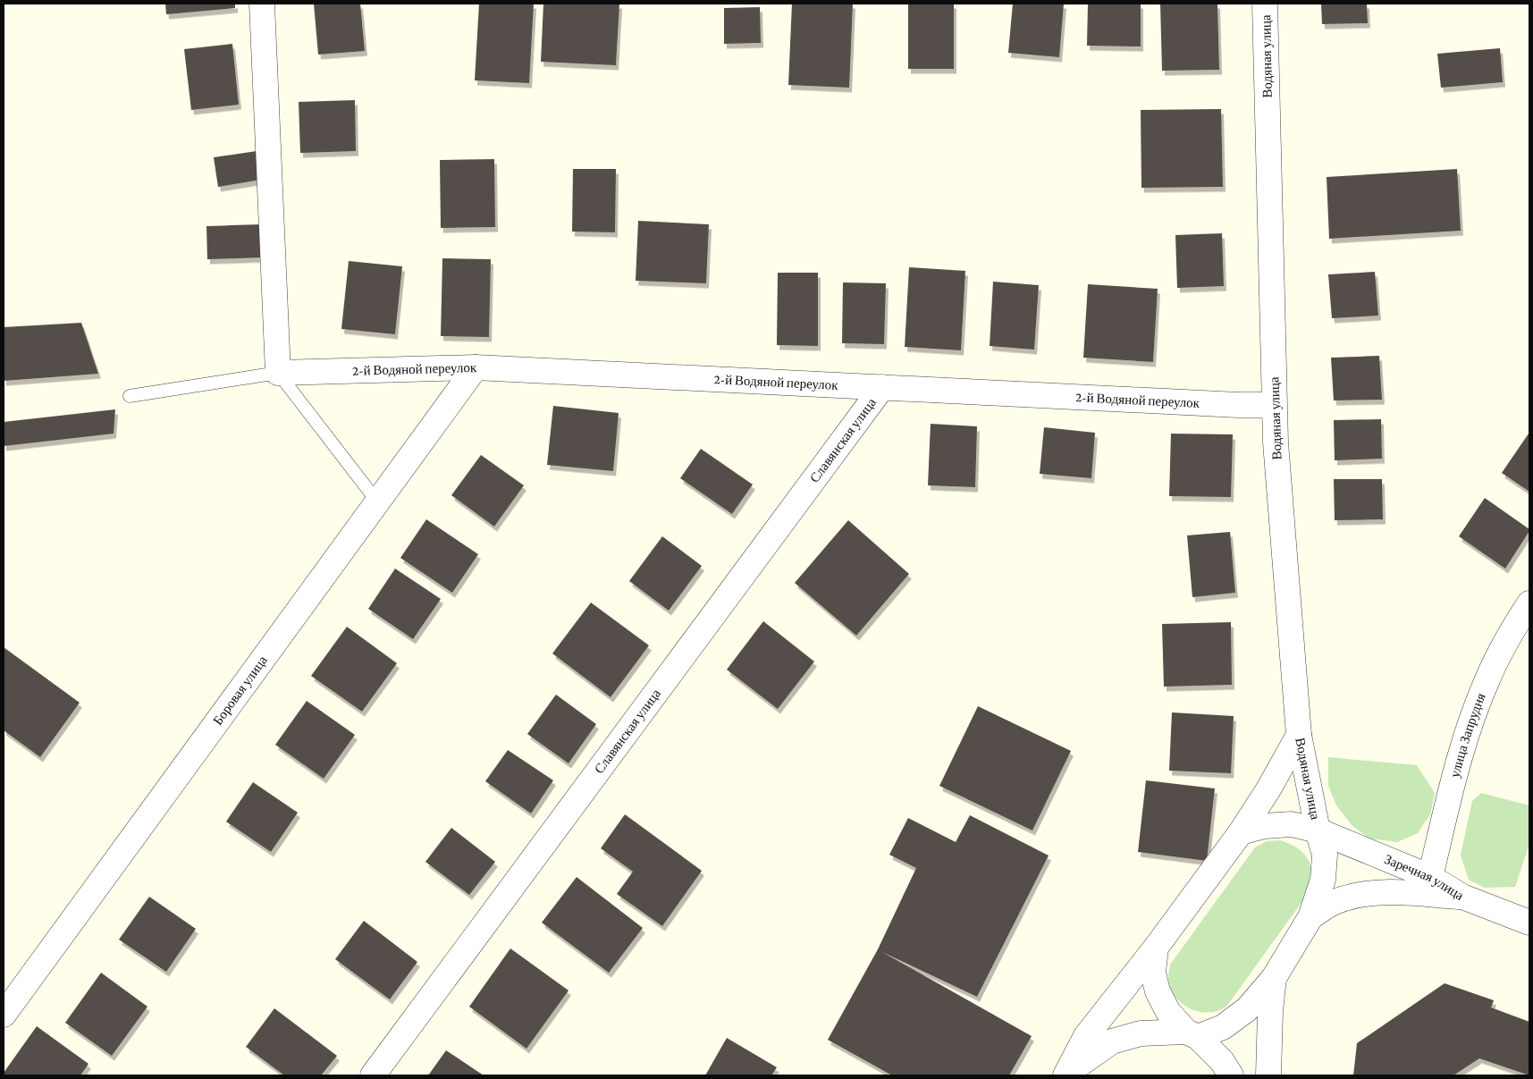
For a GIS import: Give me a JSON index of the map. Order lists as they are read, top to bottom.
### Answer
{
  "streets": {
    "street": [
      "Водяная улица",
      "2-й Водяной переулок",
      "Славянская улица",
      "Боровая улица",
      "улица Запрудня",
      "Заречная улица"
    ]
  },
  "crossings": [
    ["Водяная улица", "2-й Водяной переулок"],
    ["Водяная улица", "Заречная улица"],
    ["2-й Водяной переулок", "Славянская улица"],
    ["2-й Водяной переулок", "Боровая улица"],
    ["улица Запрудня", "Заречная улица"]
  ]
}
